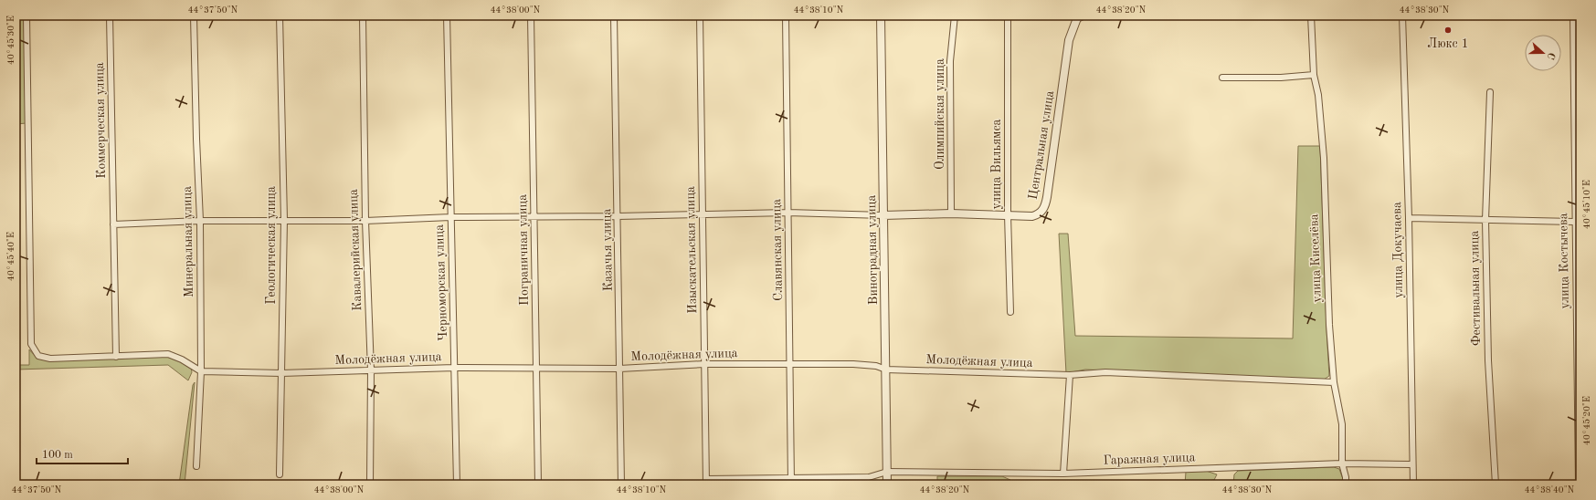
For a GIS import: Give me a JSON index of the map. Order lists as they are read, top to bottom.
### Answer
{
  "streets": {
    "street": [
      "Олимпийская улица",
      "Коммерческая улица",
      "Центральная улица",
      "улица Вильямса",
      "Минеральная улица",
      "Геологическая улица",
      "Кавалерийская улица",
      "Пограничная улица",
      "Казачья улица",
      "Изыскательская улица",
      "Славянская улица",
      "Виноградная улица",
      "улица Докучаева",
      "улица Киселёва",
      "улица Костычева",
      "Черноморская улица",
      "Фестивальная улица",
      "Молодёжная улица",
      "Гаражная улица"
    ]
  },
  "crossings": [
    ["Олимпийская улица", "Центральная улица"],
    ["Центральная улица", "улица Вильямса"],
    ["Центральная улица", "Виноградная улица"],
    ["Минеральная улица", "Молодёжная улица"],
    ["Геологическая улица", "Молодёжная улица"],
    ["Кавалерийская улица", "Молодёжная улица"],
    ["Пограничная улица", "Молодёжная улица"],
    ["Казачья улица", "Молодёжная улица"],
    ["Изыскательская улица", "Молодёжная улица"],
    ["Изыскательская улица", "Гаражная улица"],
    ["Славянская улица", "Молодёжная улица"],
    ["Славянская улица", "Гаражная улица"],
    ["Виноградная улица", "Молодёжная улица"],
    ["Виноградная улица", "Гаражная улица"],
    ["улица Докучаева", "Гаражная улица"],
    ["улица Киселёва", "Молодёжная улица"],
    ["улица Киселёва", "Гаражная улица"],
    ["Черноморская улица", "Молодёжная улица"]
  ],
  "places": ["Люкс 1"],
  "scale_bar": "100 m",
  "north": "right",
  "coordinates": [
    "44°37'50\"N",
    "44°38'00\"N",
    "44°38'10\"N",
    "44°38'20\"N",
    "44°38'30\"N",
    "40°45'30\"E",
    "40°45'10\"E",
    "40°45'40\"E",
    "40°45'20\"E",
    "44°38'40\"N"
  ]
}
